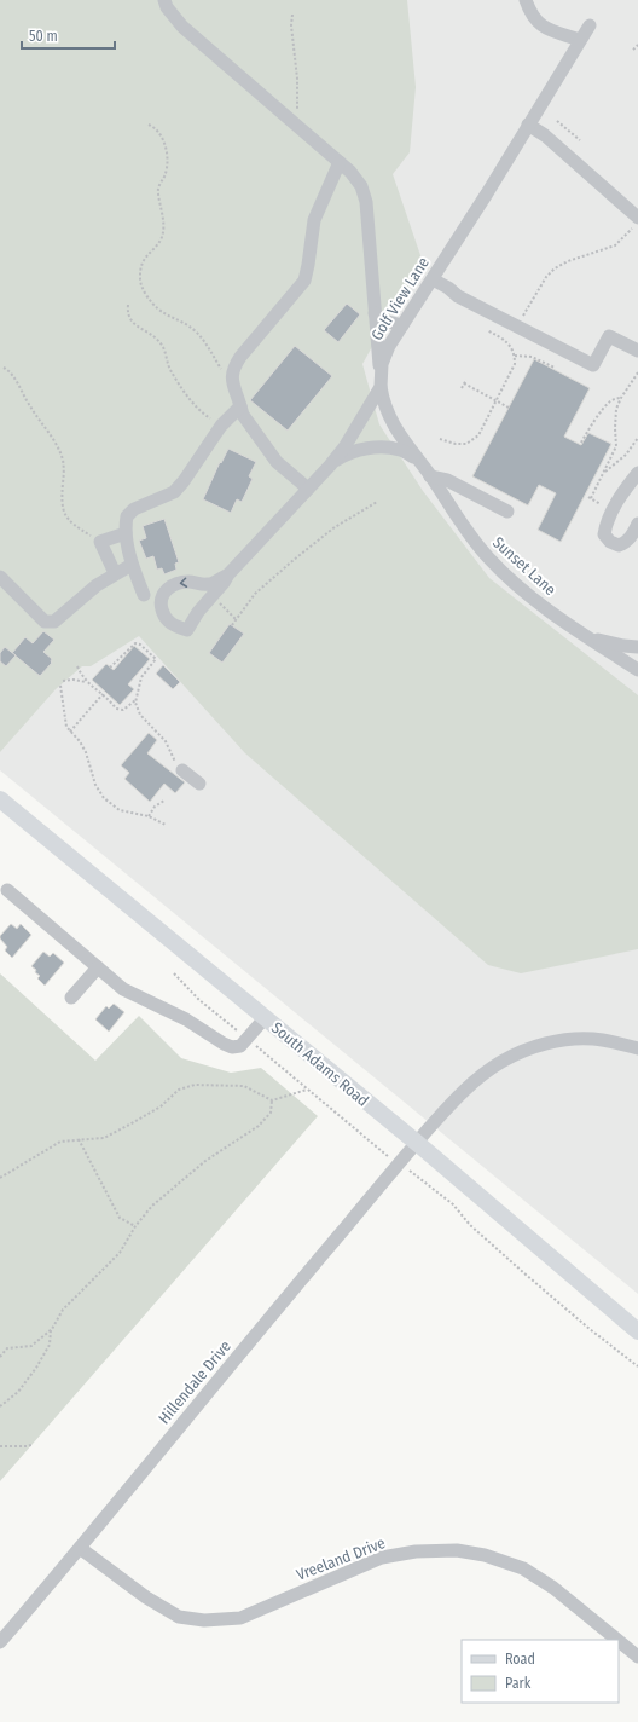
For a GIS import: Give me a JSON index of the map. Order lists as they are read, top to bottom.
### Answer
{
  "streets": {
    "main road": ["South Adams Road"],
    "street": [
      "Golf View Lane",
      "Sunset Lane",
      "Hillendale Drive",
      "Vreeland Drive"
    ]
  },
  "crossings": [
    ["Golf View Lane", "Sunset Lane"],
    ["South Adams Road", "Hillendale Drive"],
    ["Hillendale Drive", "Vreeland Drive"]
  ],
  "legend": ["Road", "Park"],
  "scale_bar": "50 m"
}
